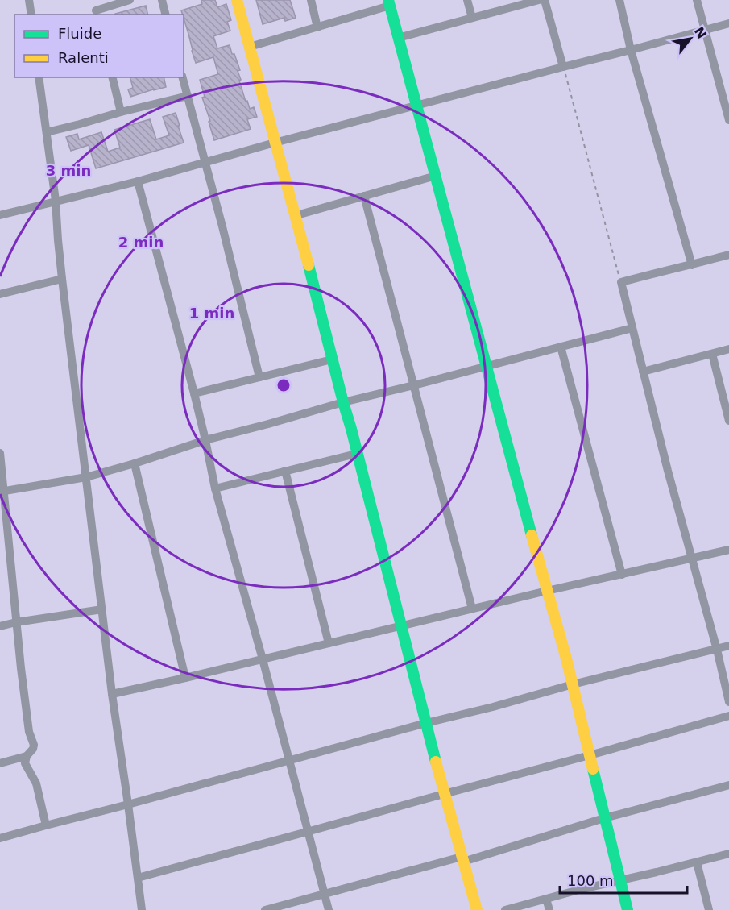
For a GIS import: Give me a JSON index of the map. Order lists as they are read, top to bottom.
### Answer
{
  "legend": ["Fluide", "Ralenti"],
  "scale_bar": "100 m",
  "north": "top right",
  "rings": ["3 min", "2 min", "1 min"]
}
